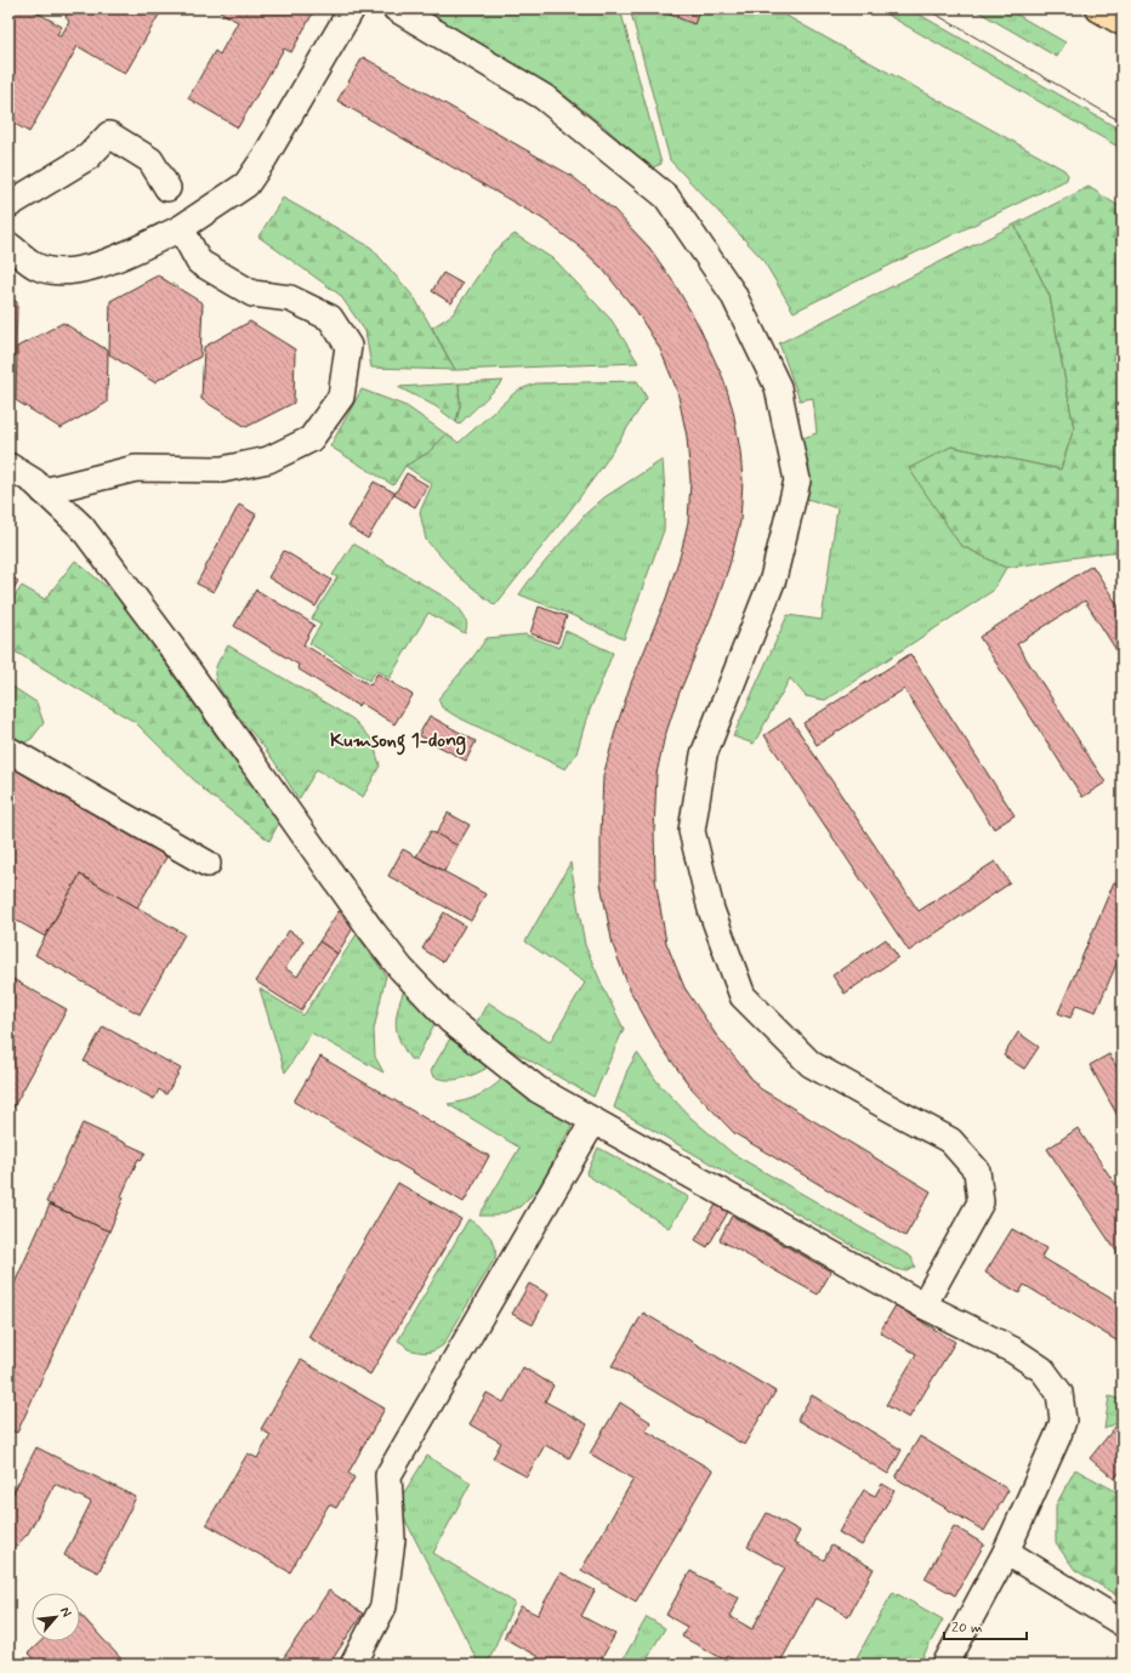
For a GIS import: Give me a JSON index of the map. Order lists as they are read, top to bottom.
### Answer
{
  "districts": ["Kumsong 1-dong"],
  "scale_bar": "20 m",
  "north": "top right"
}
